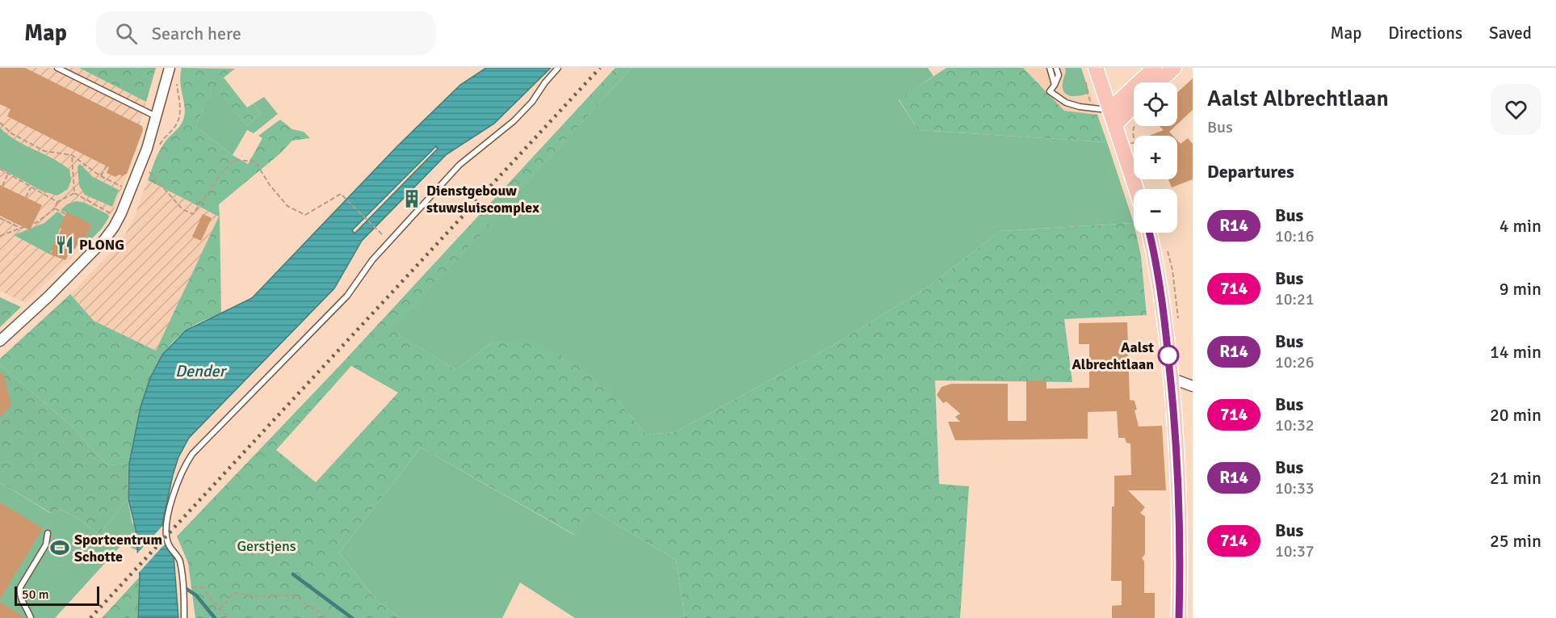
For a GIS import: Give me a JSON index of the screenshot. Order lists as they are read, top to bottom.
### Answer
{
  "water": ["Dender"],
  "parks": ["Gerstjens"],
  "places": {
    "building": ["Dienstgebouw stuwsluiscomplex"],
    "restaurant": ["PLONG"],
    "other": ["Aalst Albrechtlaan"],
    "sports": ["Sportcentrum Schotte"]
  },
  "lines": ["bus line R14"],
  "scale_bar": "50 m",
  "page": {
    "header": "Map",
    "search": "Search here",
    "nav": ["Map", "Directions", "Saved"],
    "heading": [
      ["Aalst Albrechtlaan", "Bus"],
      "Departures"
    ],
    "map_buttons": ["+", "−"],
    "list": [
      {
        "mark": "R14",
        "name": "Bus",
        "note": "10:16",
        "value": "4 min"
      },
      {
        "mark": "714",
        "name": "Bus",
        "note": "10:21",
        "value": "9 min"
      },
      {
        "mark": "R14",
        "name": "Bus",
        "note": "10:26",
        "value": "14 min"
      },
      {
        "mark": "714",
        "name": "Bus",
        "note": "10:32",
        "value": "20 min"
      },
      {
        "mark": "R14",
        "name": "Bus",
        "note": "10:33",
        "value": "21 min"
      },
      {
        "mark": "714",
        "name": "Bus",
        "note": "10:37",
        "value": "25 min"
      }
    ],
    "scale": "50 m"
  }
}
